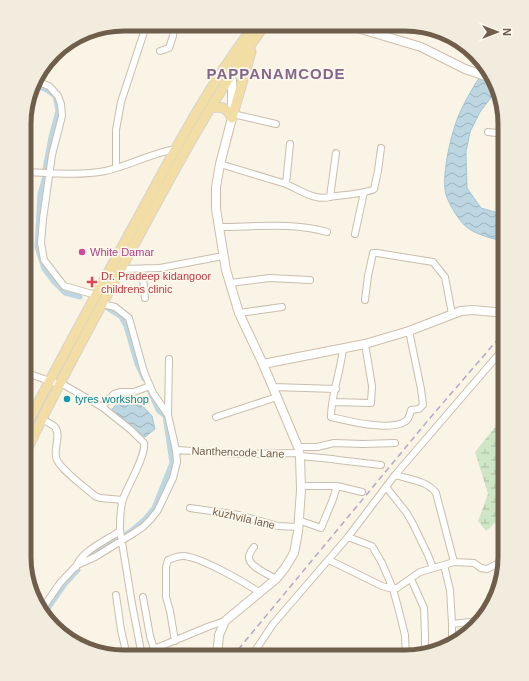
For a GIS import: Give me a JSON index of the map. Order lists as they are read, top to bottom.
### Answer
{
  "streets": {
    "street": ["Nanthencode Lane", "kuzhvila lane"]
  },
  "districts": ["PAPPANAMCODE"],
  "places": {
    "other": ["White Damar", "tyres workshop"],
    "health": ["Dr. Pradeep kidangoor childrens clinic"]
  },
  "north": "right"
}
